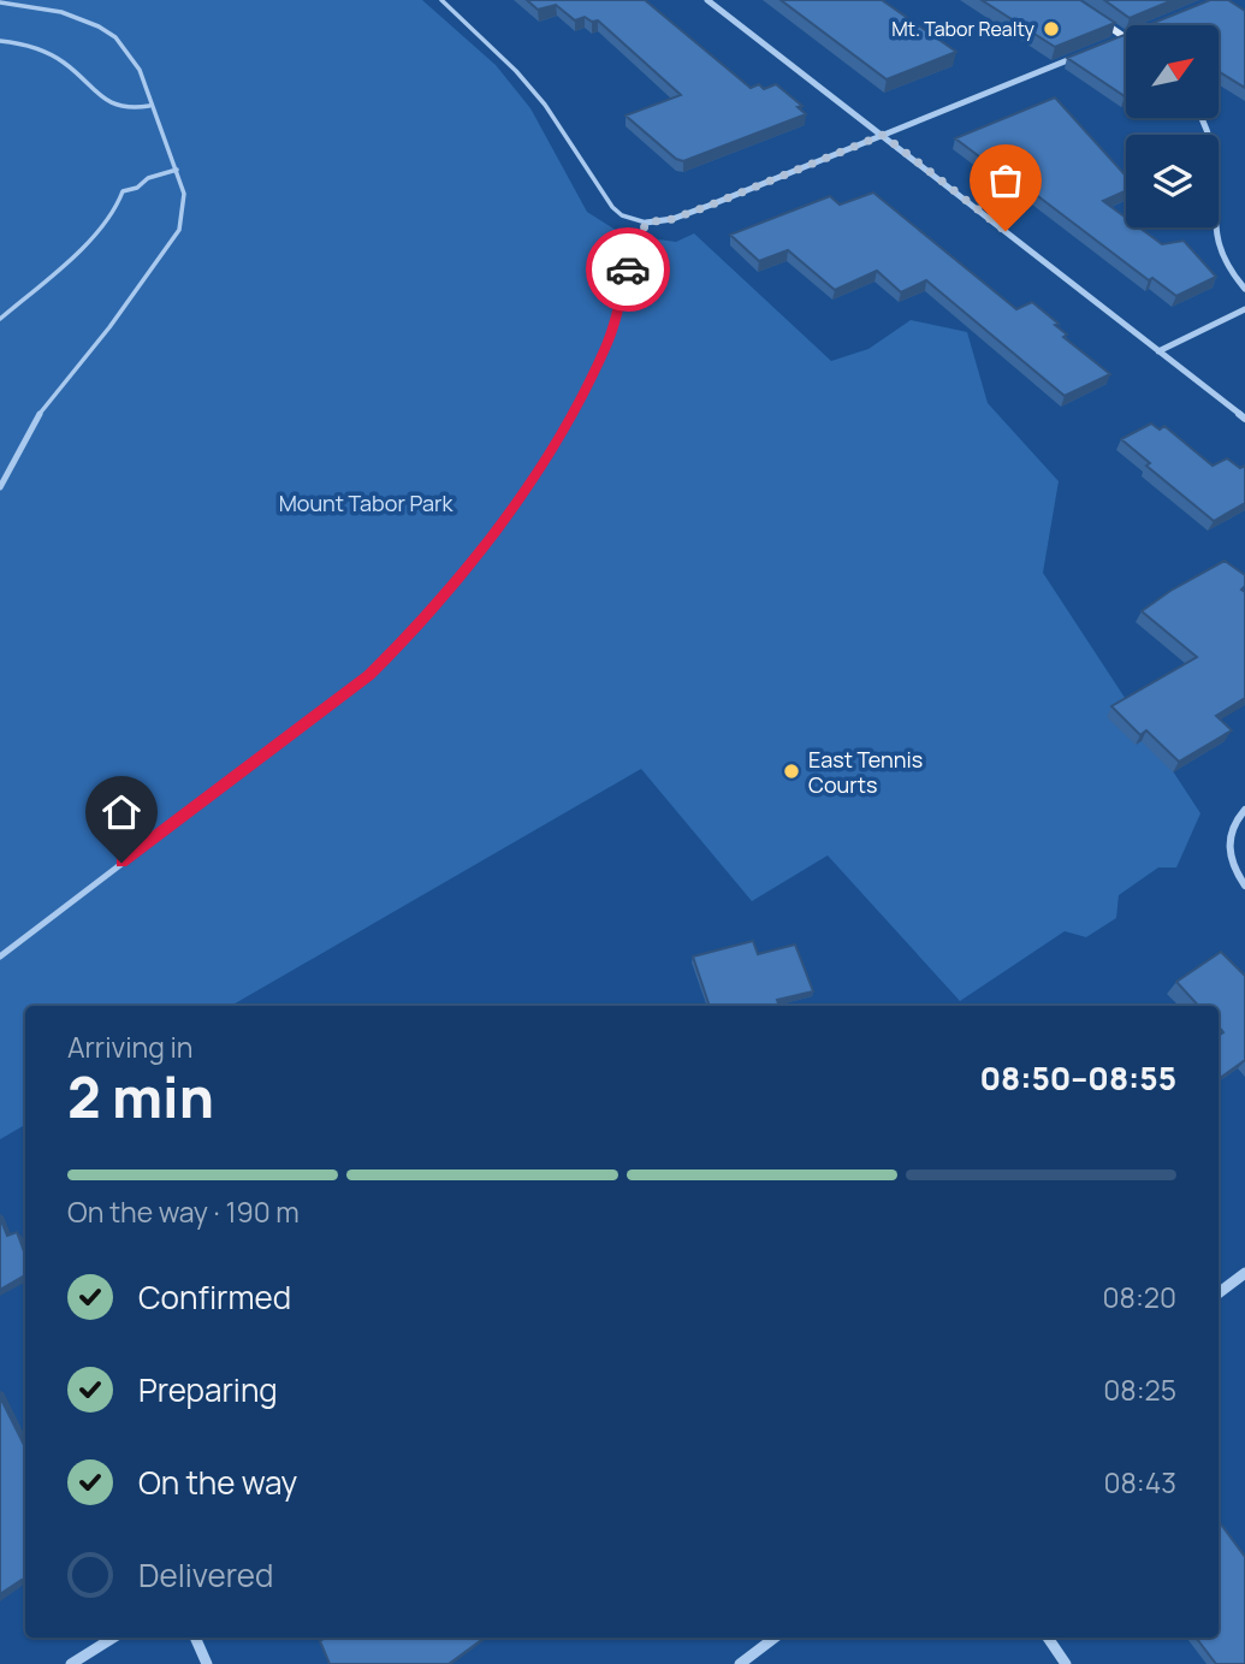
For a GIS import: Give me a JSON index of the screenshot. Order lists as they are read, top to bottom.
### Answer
{
  "parks": ["Mount Tabor Park"],
  "places": ["Mt. Tabor Realty", "East Tennis Courts"],
  "north": "top right",
  "page": {
    "heading": ["2 min", "Arriving in", "08:50–08:55"],
    "bar": "On the way · 190 m",
    "list": [
      ["Confirmed", "08:20"],
      ["Preparing", "08:25"],
      ["On the way", "08:43"],
      "Delivered"
    ]
  }
}
